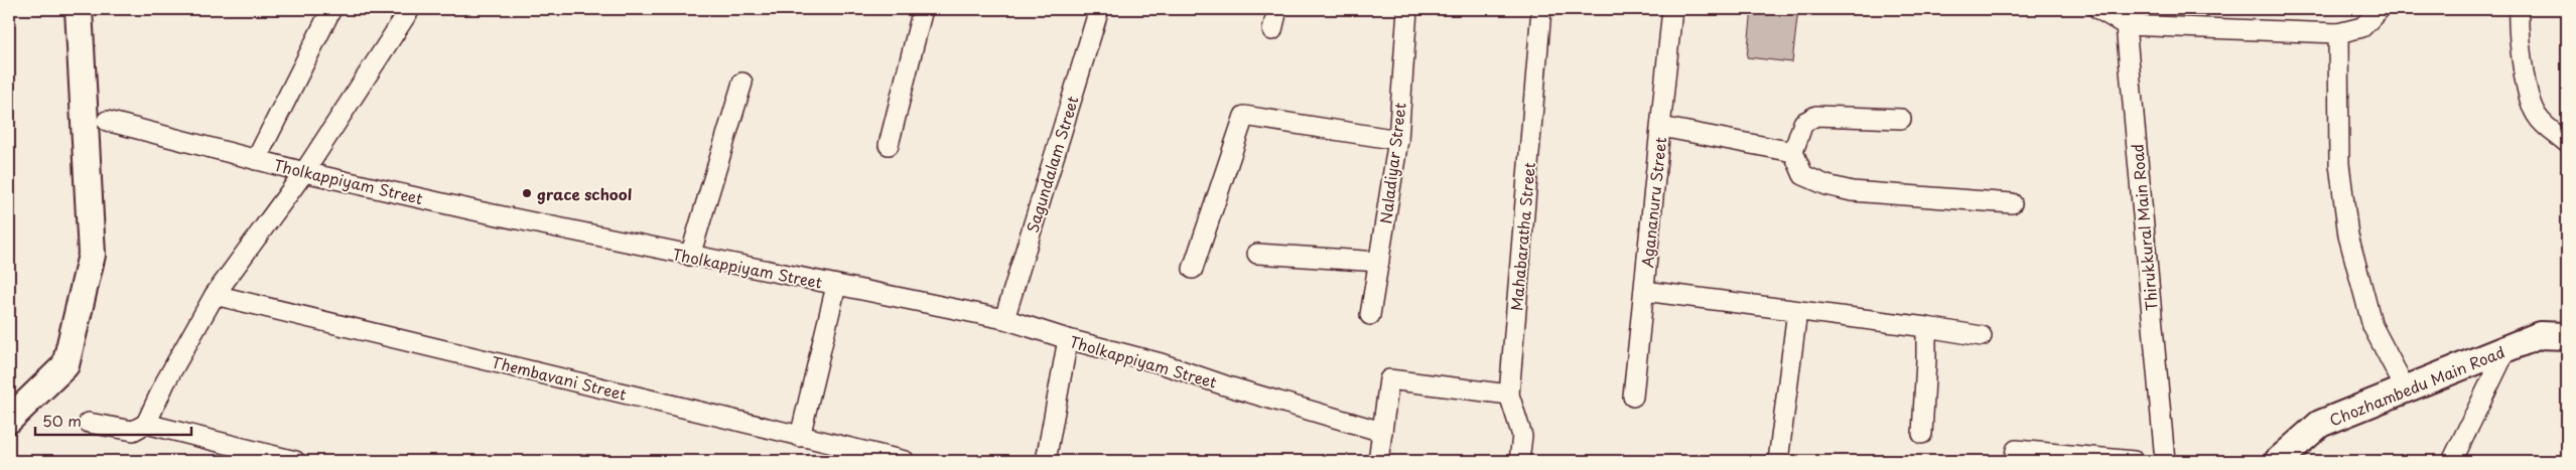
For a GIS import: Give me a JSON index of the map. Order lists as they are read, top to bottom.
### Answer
{
  "streets": {
    "street": [
      "Naladiyar Street",
      "Sagundalam Street",
      "Tholkappiyam Street",
      "Agananuru Street",
      "Thirukkural Main Road",
      "Mahabaratha Street",
      "Thembavani Street",
      "Chozhambedu Main Road"
    ]
  },
  "crossings": [
    ["Sagundalam Street", "Tholkappiyam Street"]
  ],
  "places": ["grace school"],
  "scale_bar": "50 m"
}
